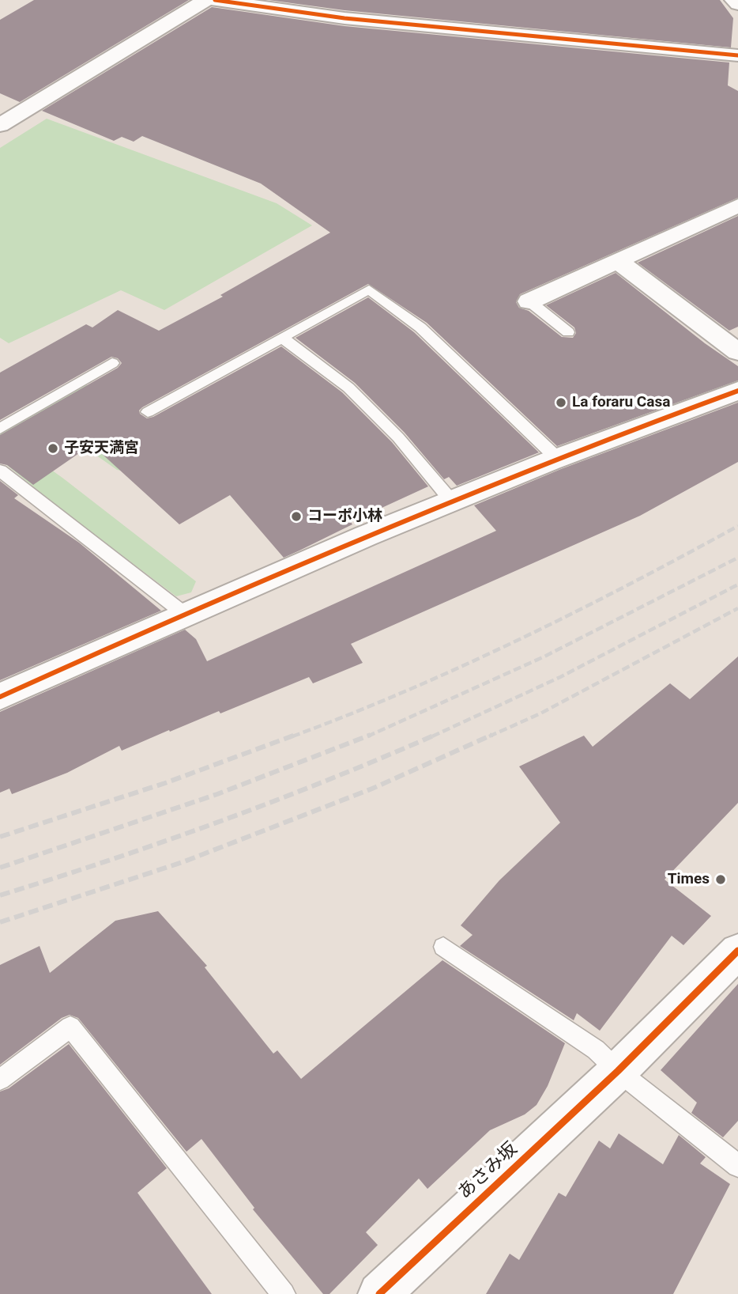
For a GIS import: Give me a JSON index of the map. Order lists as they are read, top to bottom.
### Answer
{
  "streets": {
    "street": ["あさみ坂"]
  },
  "places": [
    "La foraru Casa",
    "子安天満宮",
    "コーポ小林",
    "Times"
  ]
}
